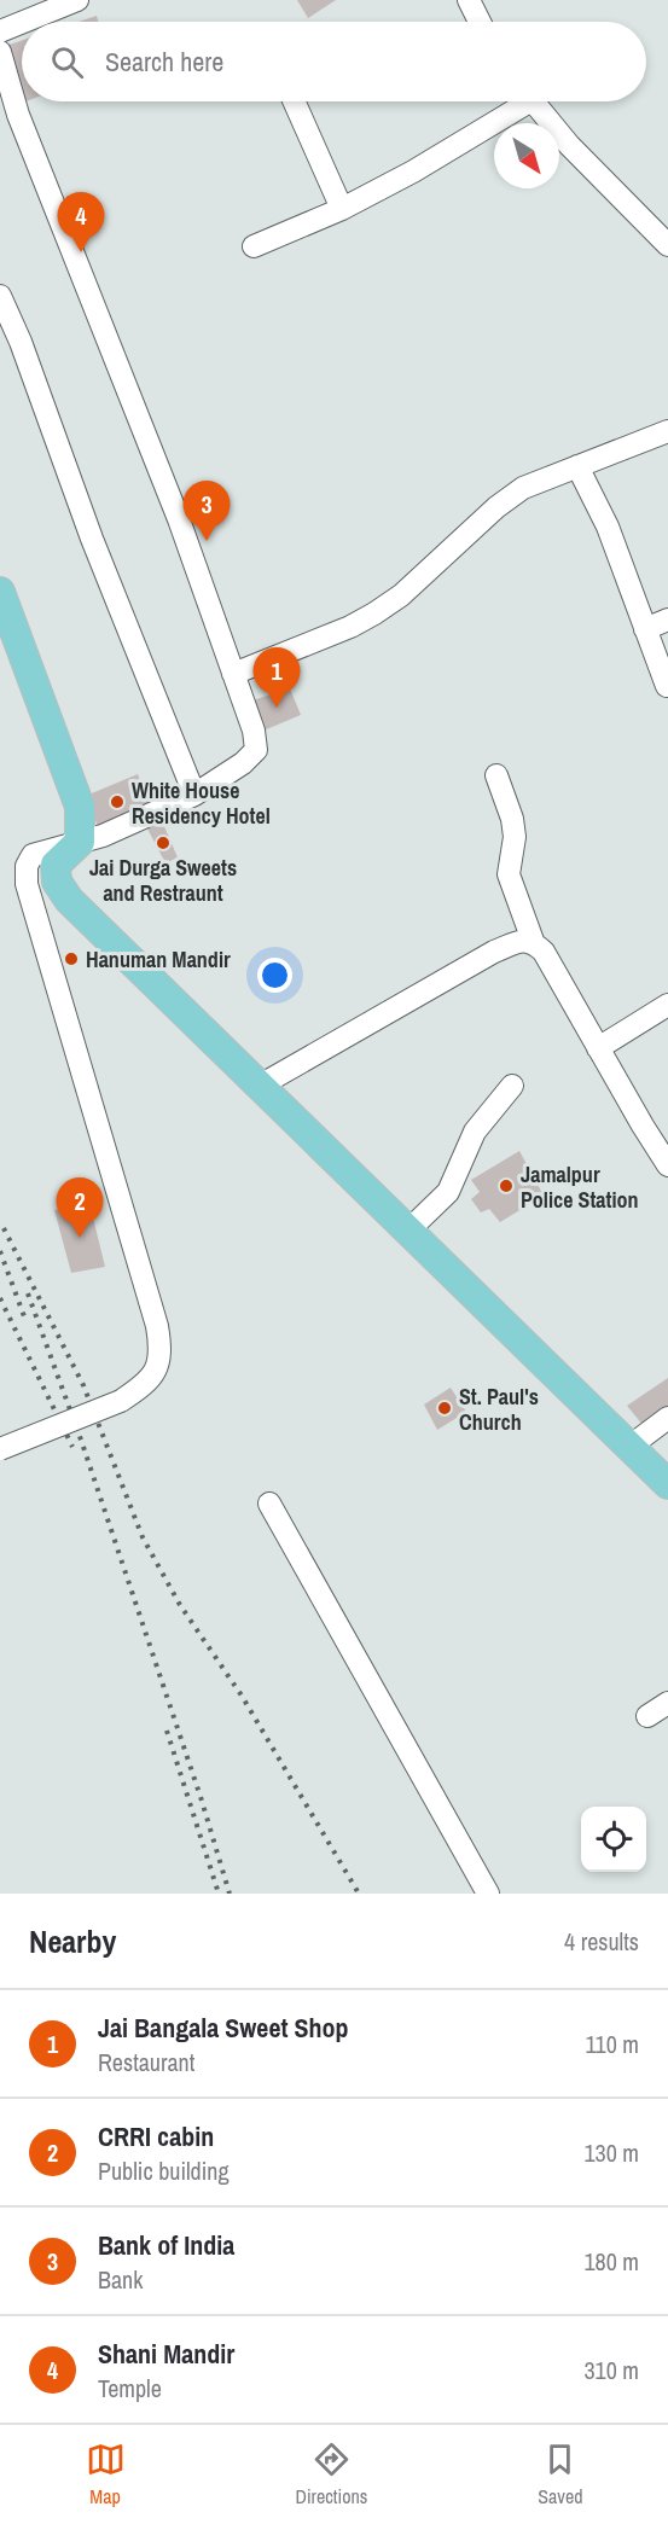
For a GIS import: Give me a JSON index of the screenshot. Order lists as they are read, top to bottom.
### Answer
{
  "places": [
    "White House Residency Hotel",
    "Jai Durga Sweets and Restraunt",
    "Hanuman Mandir",
    "Jamalpur Police Station",
    "St. Paul's Church"
  ],
  "north": "bottom right",
  "page": {
    "search": "Search here",
    "pins": [
      "4",
      "3",
      "1",
      "2"
    ],
    "heading": ["Nearby", "4 results"],
    "list": [
      {
        "mark": "1",
        "name": "Jai Bangala Sweet Shop",
        "note": "Restaurant",
        "value": "110 m"
      },
      {
        "mark": "2",
        "name": "CRRI cabin",
        "note": "Public building",
        "value": "130 m"
      },
      {
        "mark": "3",
        "name": "Bank of India",
        "note": "Bank",
        "value": "180 m"
      },
      {
        "mark": "4",
        "name": "Shani Mandir",
        "note": "Temple",
        "value": "310 m"
      }
    ],
    "nav": ["Map", "Directions", "Saved"]
  }
}
